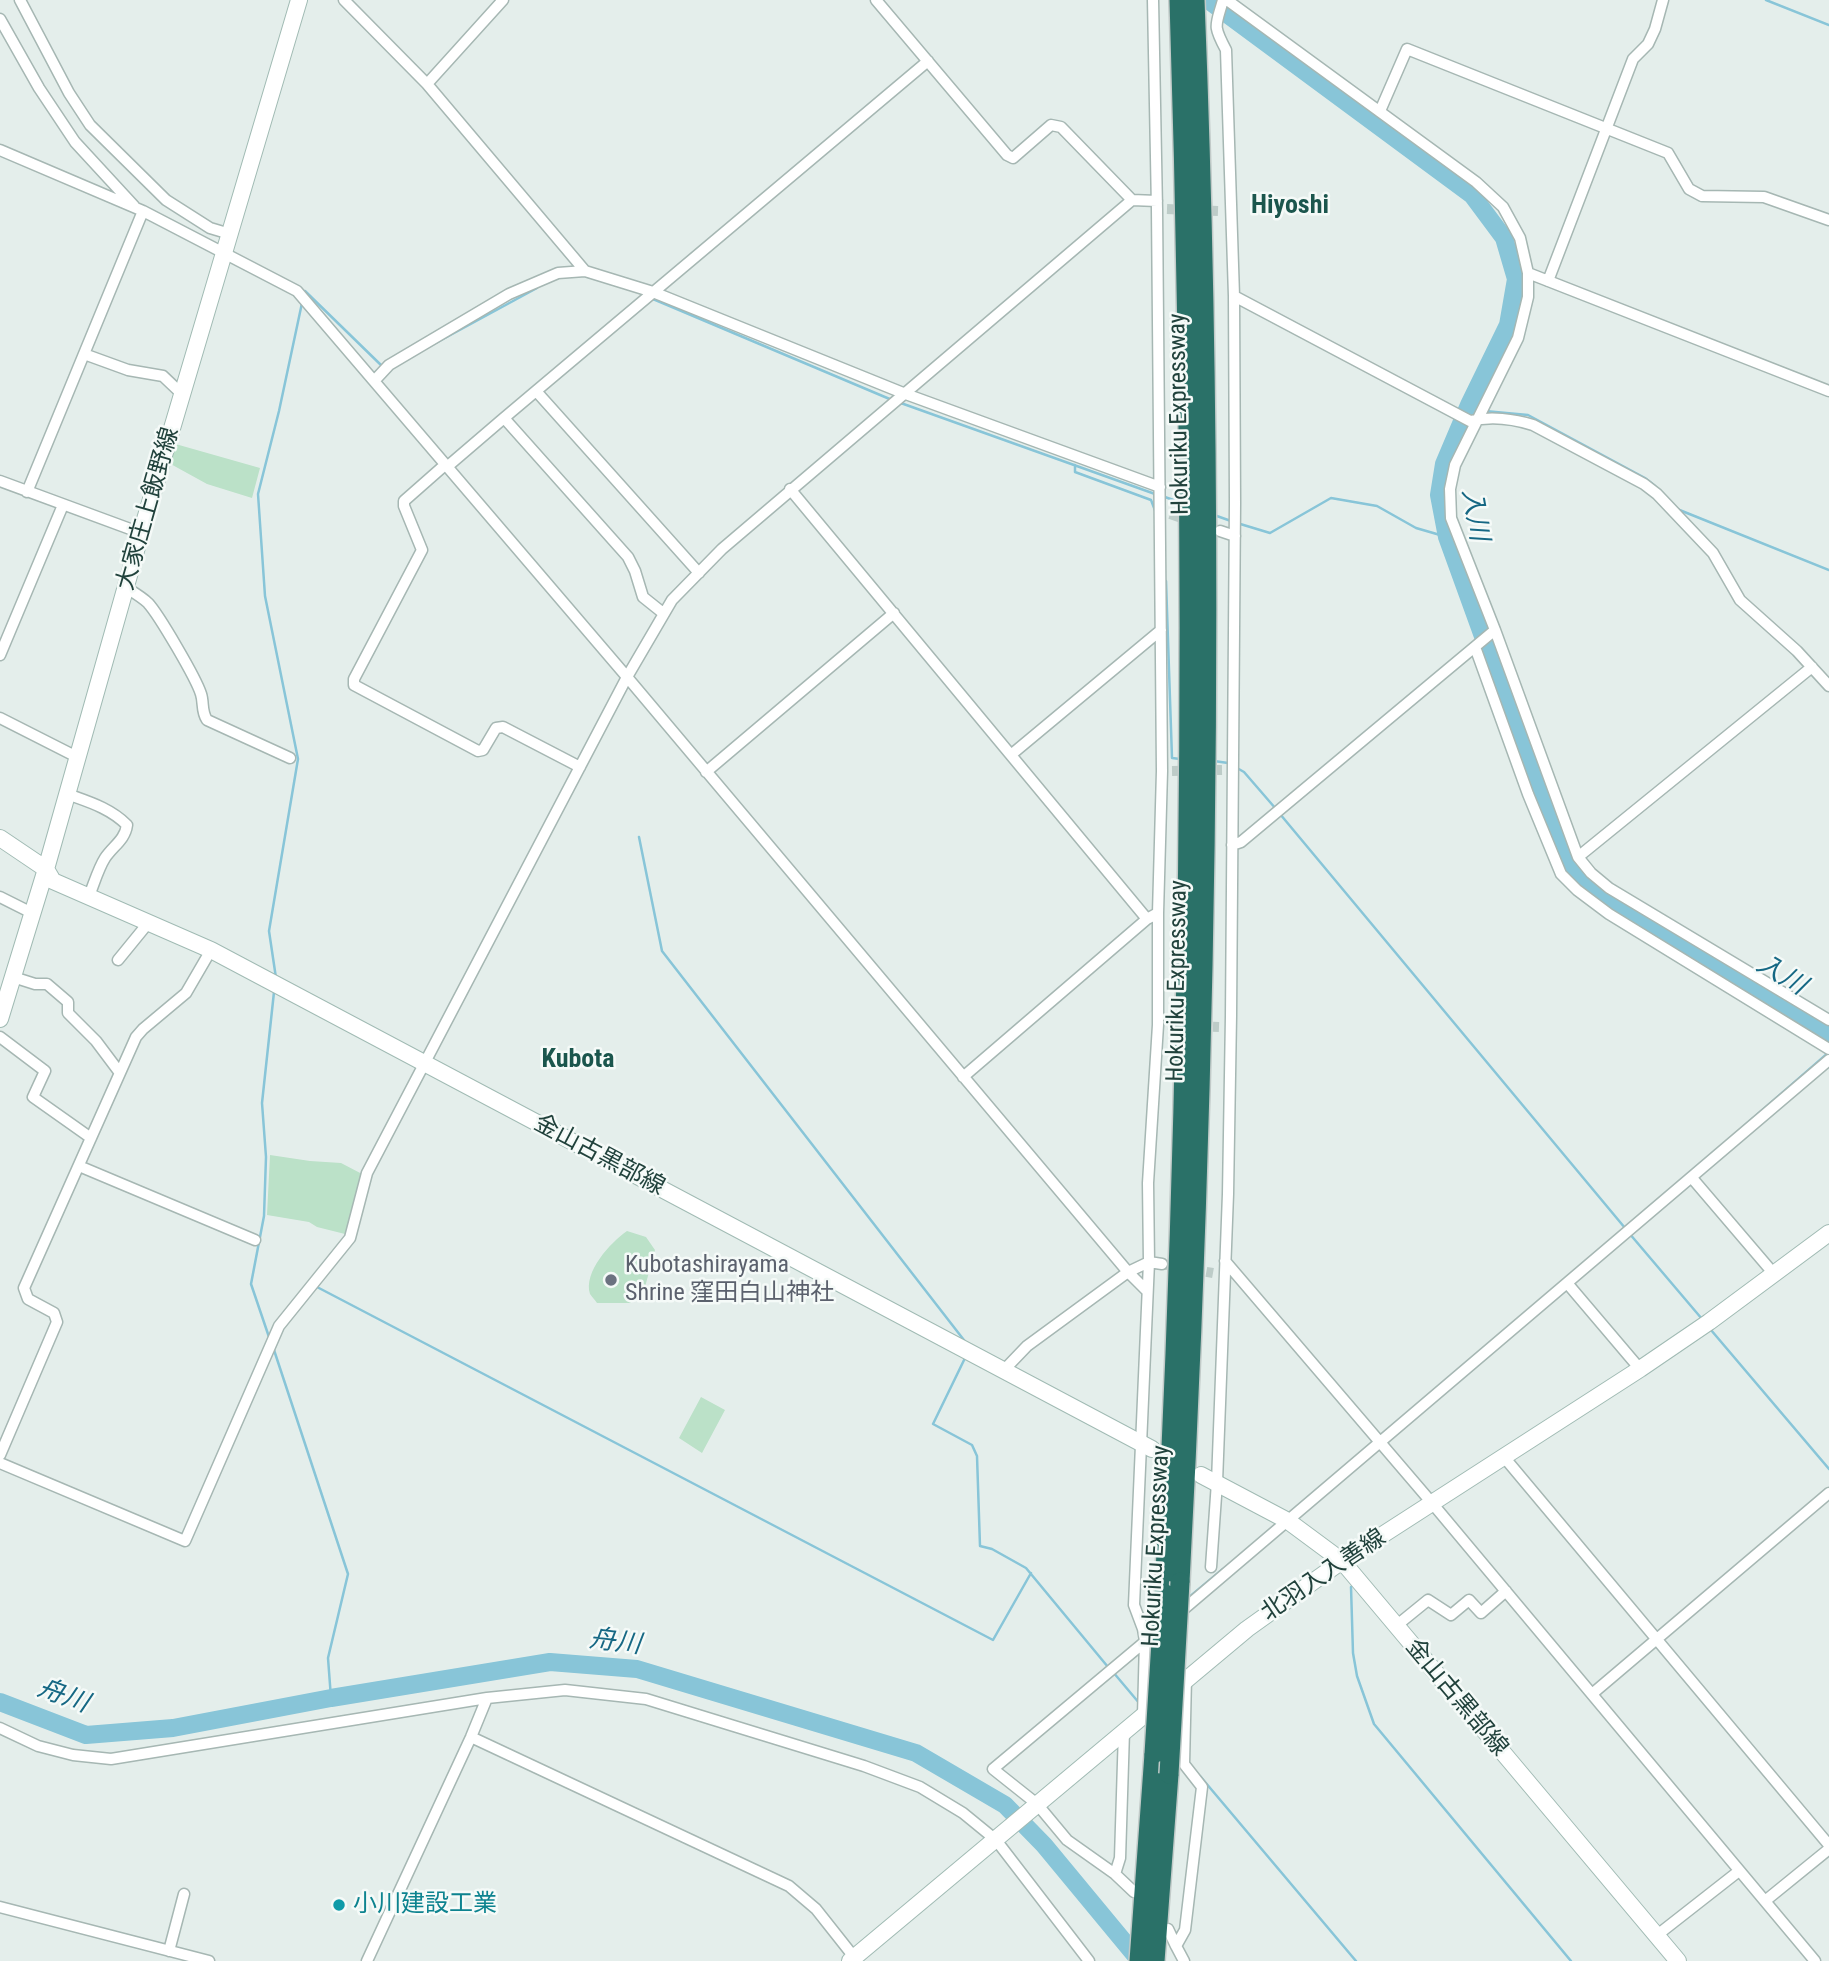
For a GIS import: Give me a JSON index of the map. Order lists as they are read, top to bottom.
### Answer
{
  "streets": {
    "highway": ["Hokuriku Expressway"],
    "main road": ["大家庄上飯野線", "金山古黒部線", "北羽入入善線"]
  },
  "crossings": [
    ["大家庄上飯野線", "金山古黒部線"],
    ["金山古黒部線", "北羽入入善線"]
  ],
  "districts": ["Hiyoshi", "Kubota"],
  "water": ["入川", "舟川"],
  "places": ["Kubotashirayama Shrine 窪田白山神社", "小川建設工業"]
}
